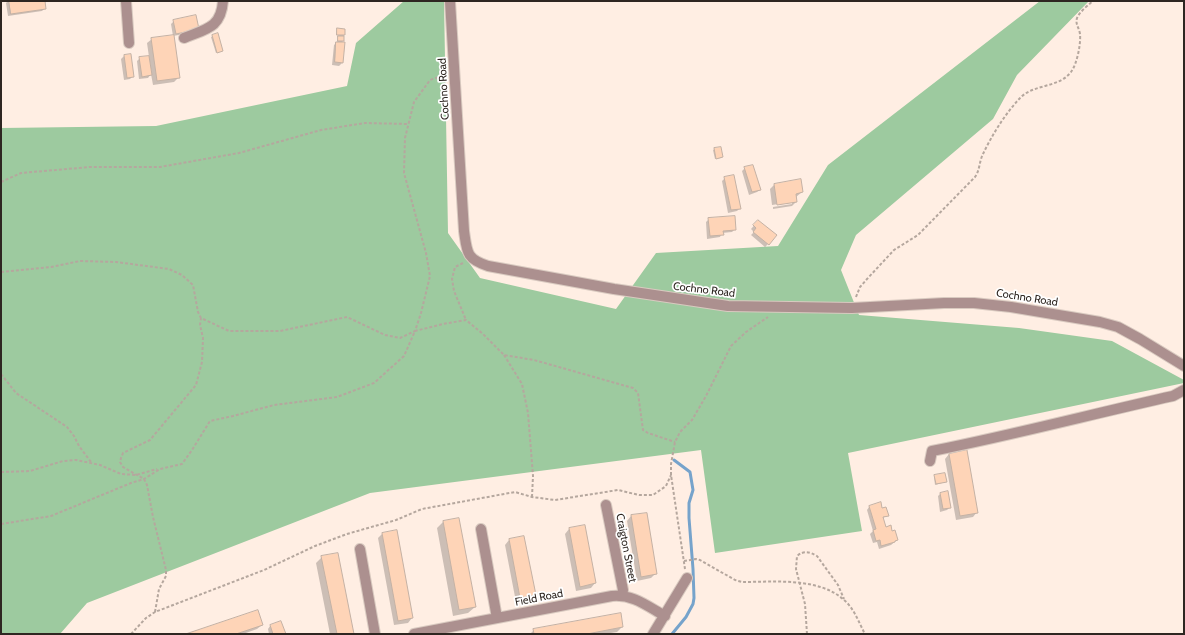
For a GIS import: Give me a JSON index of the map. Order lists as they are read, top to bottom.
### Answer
{
  "streets": {
    "street": ["Cochno Road", "Craigton Street", "Field Road"]
  },
  "crossings": [
    ["Craigton Street", "Field Road"]
  ]
}
